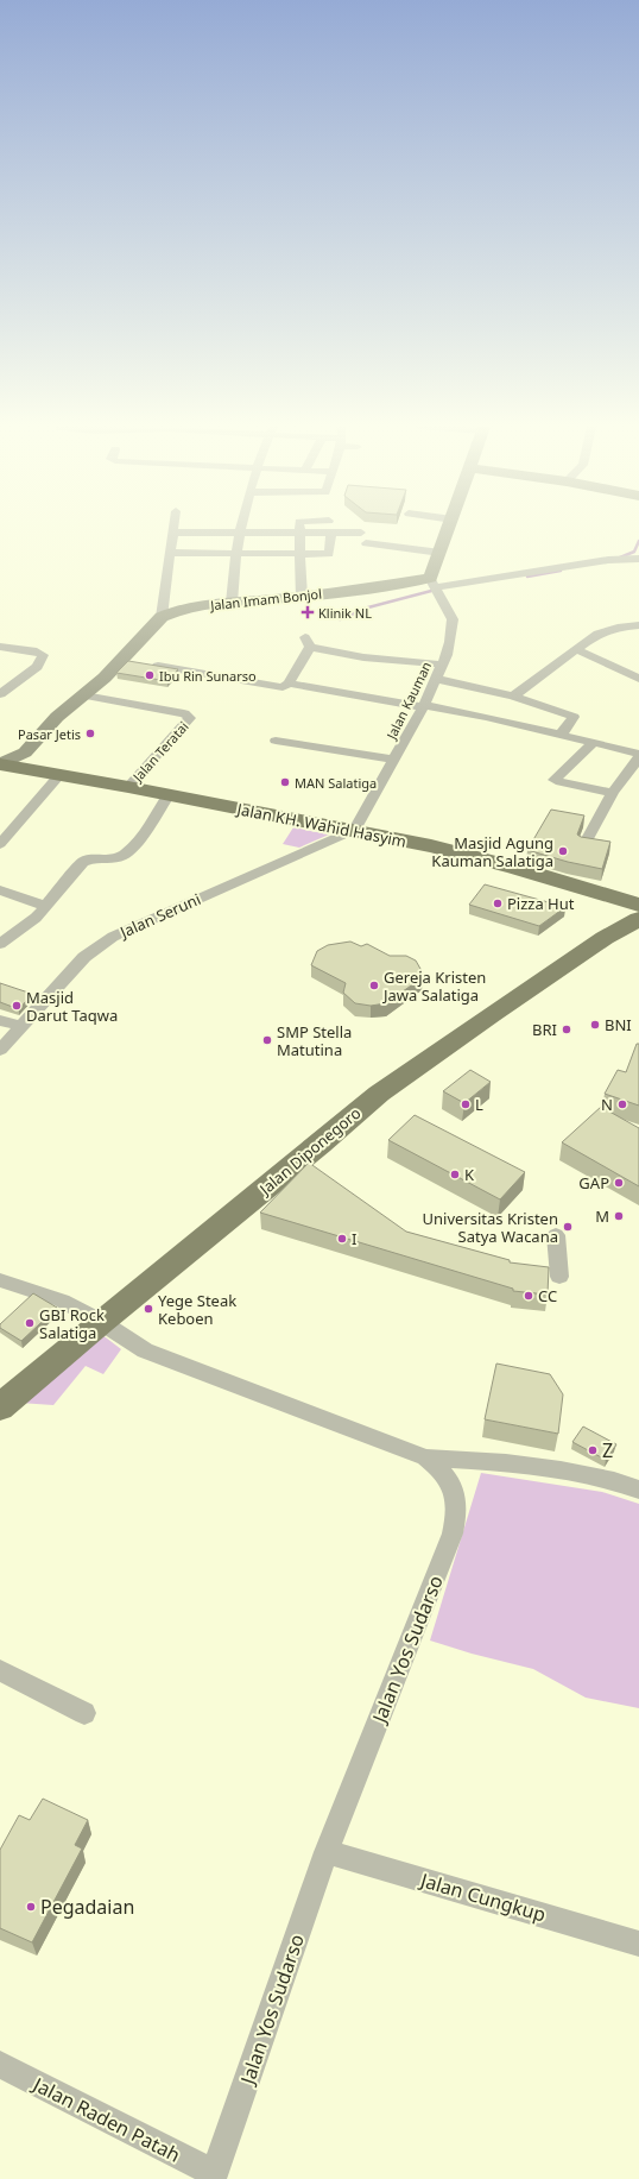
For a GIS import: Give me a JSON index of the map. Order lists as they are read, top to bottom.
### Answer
{
  "streets": {
    "main road": ["Jalan Imam Bonjol", "Jalan KH. Wahid Hasyim", "Jalan Diponegoro"],
    "street": [
      "Jalan Kauman",
      "Jalan Teratai",
      "Jalan Seruni",
      "Jalan Yos Sudarso",
      "Jalan Cungkup",
      "Jalan Raden Patah"
    ]
  },
  "crossings": [
    ["Jalan Imam Bonjol", "Jalan Kauman"],
    ["Jalan Imam Bonjol", "Jalan Teratai"],
    ["Jalan Imam Bonjol", "Jalan KH. Wahid Hasyim"],
    ["Jalan Kauman", "Jalan KH. Wahid Hasyim"],
    ["Jalan Kauman", "Jalan Seruni"],
    ["Jalan Teratai", "Jalan KH. Wahid Hasyim"],
    ["Jalan KH. Wahid Hasyim", "Jalan Seruni"],
    ["Jalan Diponegoro", "Jalan Yos Sudarso"],
    ["Jalan Yos Sudarso", "Jalan Cungkup"],
    ["Jalan Yos Sudarso", "Jalan Raden Patah"]
  ],
  "places": {
    "health": ["Klinik NL"],
    "other": [
      "Ibu Rin Sunarso",
      "Pasar Jetis",
      "MAN Salatiga",
      "Masjid Agung Kauman Salatiga",
      "Pizza Hut",
      "Gereja Kristen Jawa Salatiga",
      "Masjid Darut Taqwa",
      "BNI",
      "BRI",
      "SMP Stella Matutina",
      "L",
      "N",
      "K",
      "GAP",
      "M",
      "Universitas Kristen Satya Wacana",
      "I",
      "CC",
      "Yege Steak Keboen",
      "GBI Rock Salatiga",
      "Z",
      "Pegadaian"
    ]
  }
}
